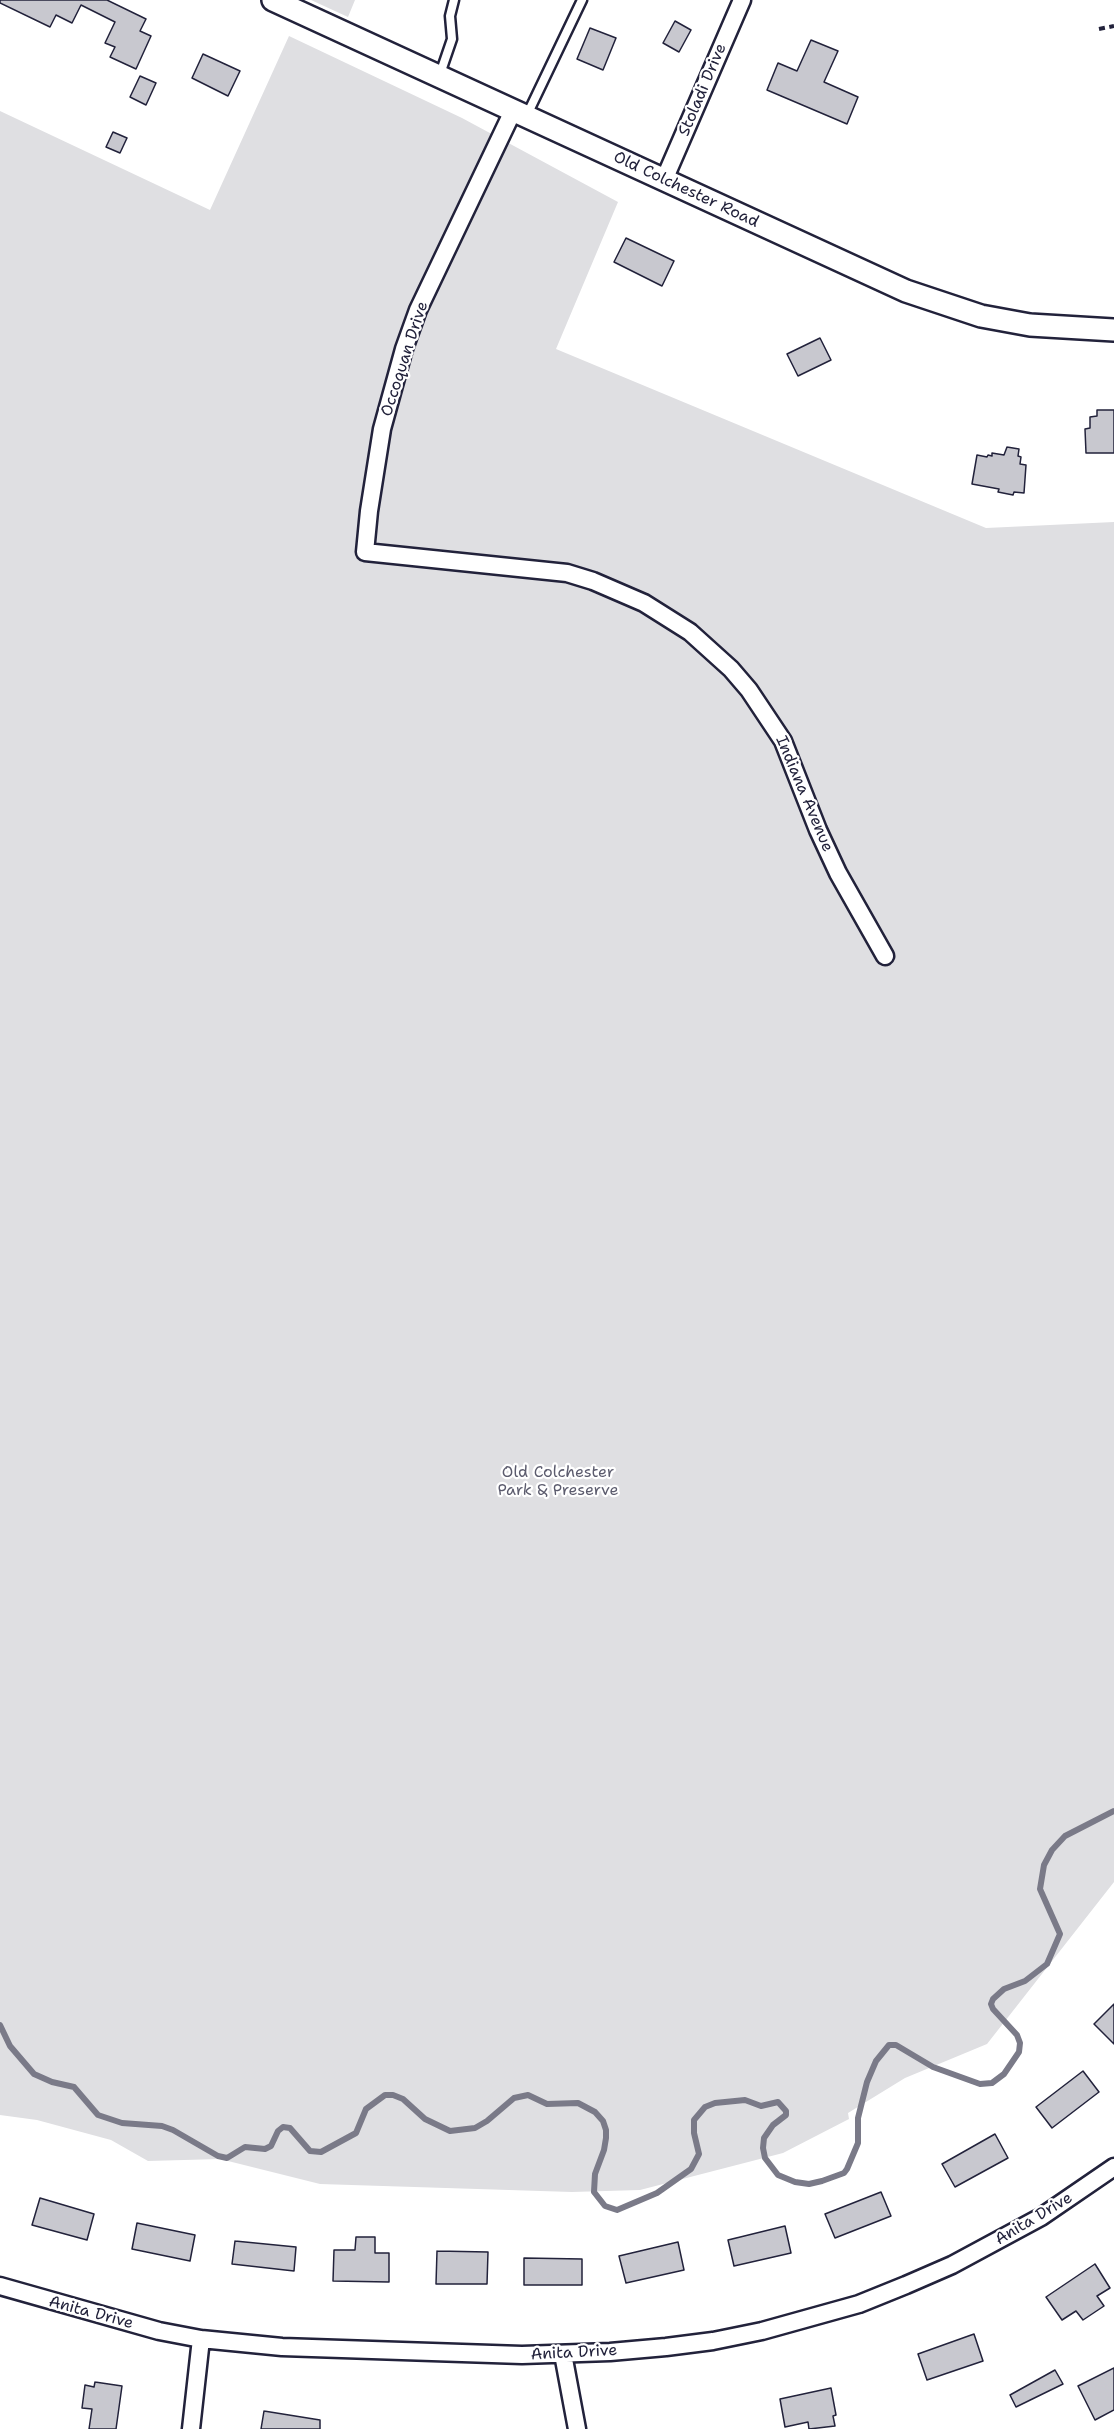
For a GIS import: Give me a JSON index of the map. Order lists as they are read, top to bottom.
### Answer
{
  "streets": {
    "street": [
      "Stoladi Drive",
      "Old Colchester Road",
      "Occoquan Drive",
      "Indiana Avenue",
      "Anita Drive"
    ]
  },
  "crossings": [
    ["Stoladi Drive", "Old Colchester Road"],
    ["Old Colchester Road", "Occoquan Drive"],
    ["Occoquan Drive", "Indiana Avenue"]
  ],
  "parks": ["Old Colchester Park & Preserve"]
}
